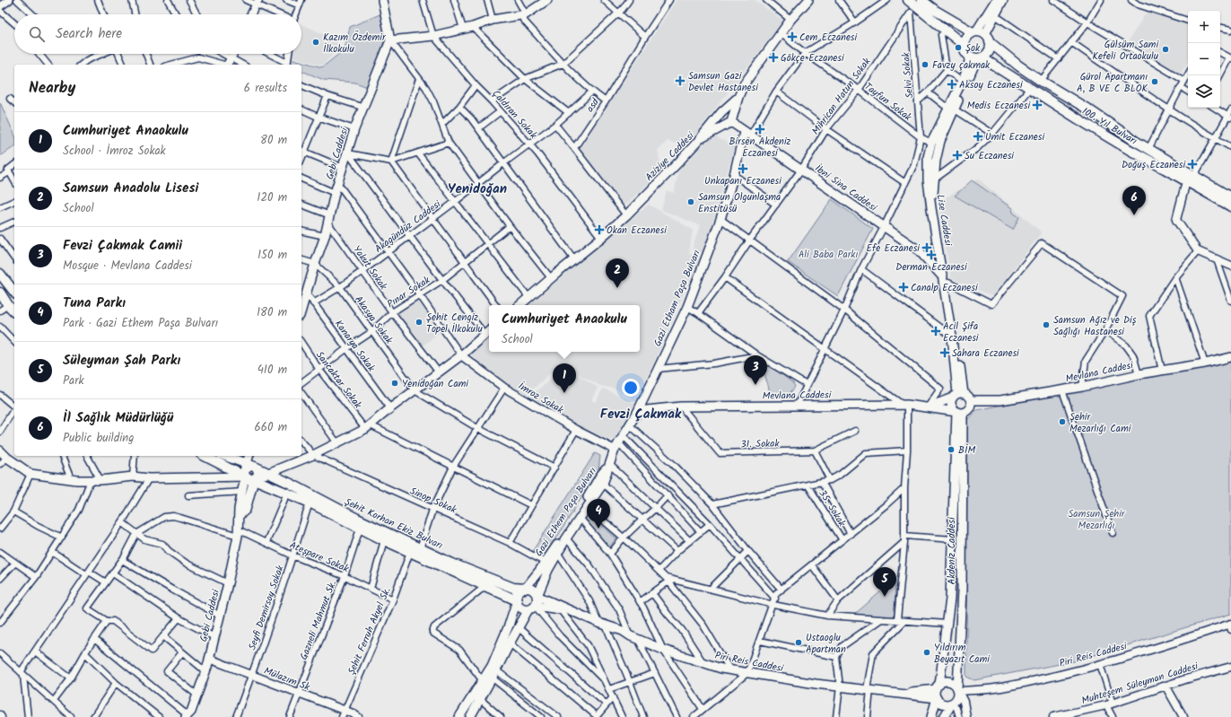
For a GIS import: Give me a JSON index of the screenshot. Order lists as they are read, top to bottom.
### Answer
{
  "streets": {
    "main road": [
      "100. Yıl Bulvarı",
      "Gebi Caddesi",
      "Aziziye Caddesi",
      "İbni Sina Caddesi",
      "Lise Caddesi",
      "Gazi Etham Paşa Bulvarı",
      "Mevlana Caddesi",
      "Gazi Ethem Paşa Bulvarı",
      "Şehit Korhan Ekiz Bulvarı",
      "Akdeniz Caddesi",
      "Piri Reis Caddesi"
    ],
    "street": [
      "Selvi Sokak",
      "Mihrican Hatun Sokak",
      "Tayfun Sokak",
      "asd",
      "Çaldıran Sokak",
      "Akagündüz Caddesi",
      "Yakut Sokak",
      "Pınar Sokak",
      "Akasya Sokak",
      "Kanarya Sokak",
      "Sancaktar Sokak",
      "İmroz Sokak",
      "31. Sokak",
      "Sinop Sokak",
      "35. Sokak",
      "Ateşpare Sokak",
      "Seyfi Demirsoy Sokak",
      "Gazneli Mahmut Sk.",
      "Şehit Ferruh Akyel Sk.",
      "Mülazım Sk",
      "Muhteşem Süleyman Caddesi"
    ]
  },
  "crossings": [
    ["Selvi Sokak", "Mihrican Hatun Sokak"],
    ["Selvi Sokak", "Tayfun Sokak"],
    ["Mihrican Hatun Sokak", "Tayfun Sokak"],
    ["Mihrican Hatun Sokak", "İbni Sina Caddesi"],
    ["Tayfun Sokak", "Lise Caddesi"],
    ["Çaldıran Sokak", "Aziziye Caddesi"],
    ["Çaldıran Sokak", "Akagündüz Caddesi"],
    ["100. Yıl Bulvarı", "Lise Caddesi"],
    ["Gebi Caddesi", "Yakut Sokak"],
    ["Gebi Caddesi", "Akasya Sokak"],
    ["Gebi Caddesi", "Kanarya Sokak"],
    ["Gebi Caddesi", "Şehit Korhan Ekiz Bulvarı"],
    ["Gebi Caddesi", "Ateşpare Sokak"],
    ["Gebi Caddesi", "Mülazım Sk"],
    ["Aziziye Caddesi", "İbni Sina Caddesi"],
    ["İbni Sina Caddesi", "Lise Caddesi"],
    ["İbni Sina Caddesi", "Gazi Etham Paşa Bulvarı"],
    ["Lise Caddesi", "Mevlana Caddesi"],
    ["Lise Caddesi", "Akdeniz Caddesi"],
    ["Akagündüz Caddesi", "Yakut Sokak"],
    ["Akagündüz Caddesi", "Akasya Sokak"],
    ["Akagündüz Caddesi", "Kanarya Sokak"],
    ["Yakut Sokak", "Pınar Sokak"],
    ["Pınar Sokak", "Akasya Sokak"],
    ["Pınar Sokak", "Kanarya Sokak"],
    ["Pınar Sokak", "Sancaktar Sokak"],
    ["Gazi Etham Paşa Bulvarı", "Mevlana Caddesi"],
    ["Gazi Etham Paşa Bulvarı", "İmroz Sokak"],
    ["Gazi Etham Paşa Bulvarı", "Gazi Ethem Paşa Bulvarı"],
    ["Mevlana Caddesi", "31. Sokak"],
    ["Mevlana Caddesi", "Akdeniz Caddesi"],
    ["Sinop Sokak", "Gazi Ethem Paşa Bulvarı"],
    ["Gazi Ethem Paşa Bulvarı", "Şehit Korhan Ekiz Bulvarı"],
    ["Gazi Ethem Paşa Bulvarı", "Piri Reis Caddesi"],
    ["Şehit Korhan Ekiz Bulvarı", "Seyfi Demirsoy Sokak"],
    ["Şehit Korhan Ekiz Bulvarı", "Gazneli Mahmut Sk."],
    ["Şehit Korhan Ekiz Bulvarı", "Şehit Ferruh Akyel Sk."],
    ["Şehit Korhan Ekiz Bulvarı", "Piri Reis Caddesi"],
    ["Akdeniz Caddesi", "Piri Reis Caddesi"],
    ["Ateşpare Sokak", "Seyfi Demirsoy Sokak"],
    ["Ateşpare Sokak", "Gazneli Mahmut Sk."],
    ["Ateşpare Sokak", "Şehit Ferruh Akyel Sk."],
    ["Seyfi Demirsoy Sokak", "Mülazım Sk"],
    ["Gazneli Mahmut Sk.", "Mülazım Sk"],
    ["Şehit Ferruh Akyel Sk.", "Mülazım Sk"]
  ],
  "districts": ["Yenidoğan", "Fevzi Çakmak"],
  "parks": ["Ali Baba Parkı", "Samsun Şehir Mezarlığı"],
  "places": {
    "health": [
      "Cem Eczanesi",
      "Gökçe Eczanesi",
      "Samsun Gazi Devlet Hastanesi",
      "Aksoy Eczanesi",
      "Medis Eczanesi",
      "Birsen Akdeniz Eczanesi",
      "Ümit Eczanesi",
      "Su Eczanesi",
      "Doğuş Eczanesi",
      "Unkapanı Eczanesi",
      "Okan Eczanesi",
      "Efe Eczanesi",
      "Derman Eczanesi",
      "Canalp Eczanesi",
      "Acil Şifa Eczanesi",
      "Sahara Eczanesi"
    ],
    "other": [
      "Kazım Özdemir İlkokulu",
      "Şok",
      "Gülsüm Sami Kefeli Ortaokulu",
      "Favzy çakmak",
      "Gürol Apartmanı A, B VE C BLOK",
      "Samsun Olgunlaşma Enstitüsü",
      "Şehit Cengiz Topel İlkokulu",
      "Samsun Ağız ve Diş Sağlığı Hastanesi",
      "Yenidoğan Cami",
      "Şehir Mezarlığı Cami",
      "BİM",
      "Ustaoglu Apartman",
      "Yıldırım Beyazıt Cami"
    ]
  },
  "page": {
    "map_buttons": ["+", "−"],
    "search": "Search here",
    "heading": ["Nearby", "6 results"],
    "list": [
      {
        "mark": "1",
        "name": "Cumhuriyet Anaokulu",
        "note": "School · İmroz Sokak",
        "value": "80 m"
      },
      {
        "mark": "2",
        "name": "Samsun Anadolu Lisesi",
        "note": "School",
        "value": "120 m"
      },
      {
        "mark": "3",
        "name": "Fevzi Çakmak Camii",
        "note": "Mosque · Mevlana Caddesi",
        "value": "150 m"
      },
      {
        "mark": "4",
        "name": "Tuna Parkı",
        "note": "Park · Gazi Ethem Paşa Bulvarı",
        "value": "180 m"
      },
      {
        "mark": "5",
        "name": "Süleyman Şah Parkı",
        "note": "Park",
        "value": "410 m"
      },
      {
        "mark": "6",
        "name": "İl Sağlık Müdürlüğü",
        "note": "Public building",
        "value": "660 m"
      }
    ],
    "pins": [
      "6",
      "2",
      "3",
      "1",
      "4",
      "5"
    ],
    "popup": ["Cumhuriyet Anaokulu", "School"]
  }
}
